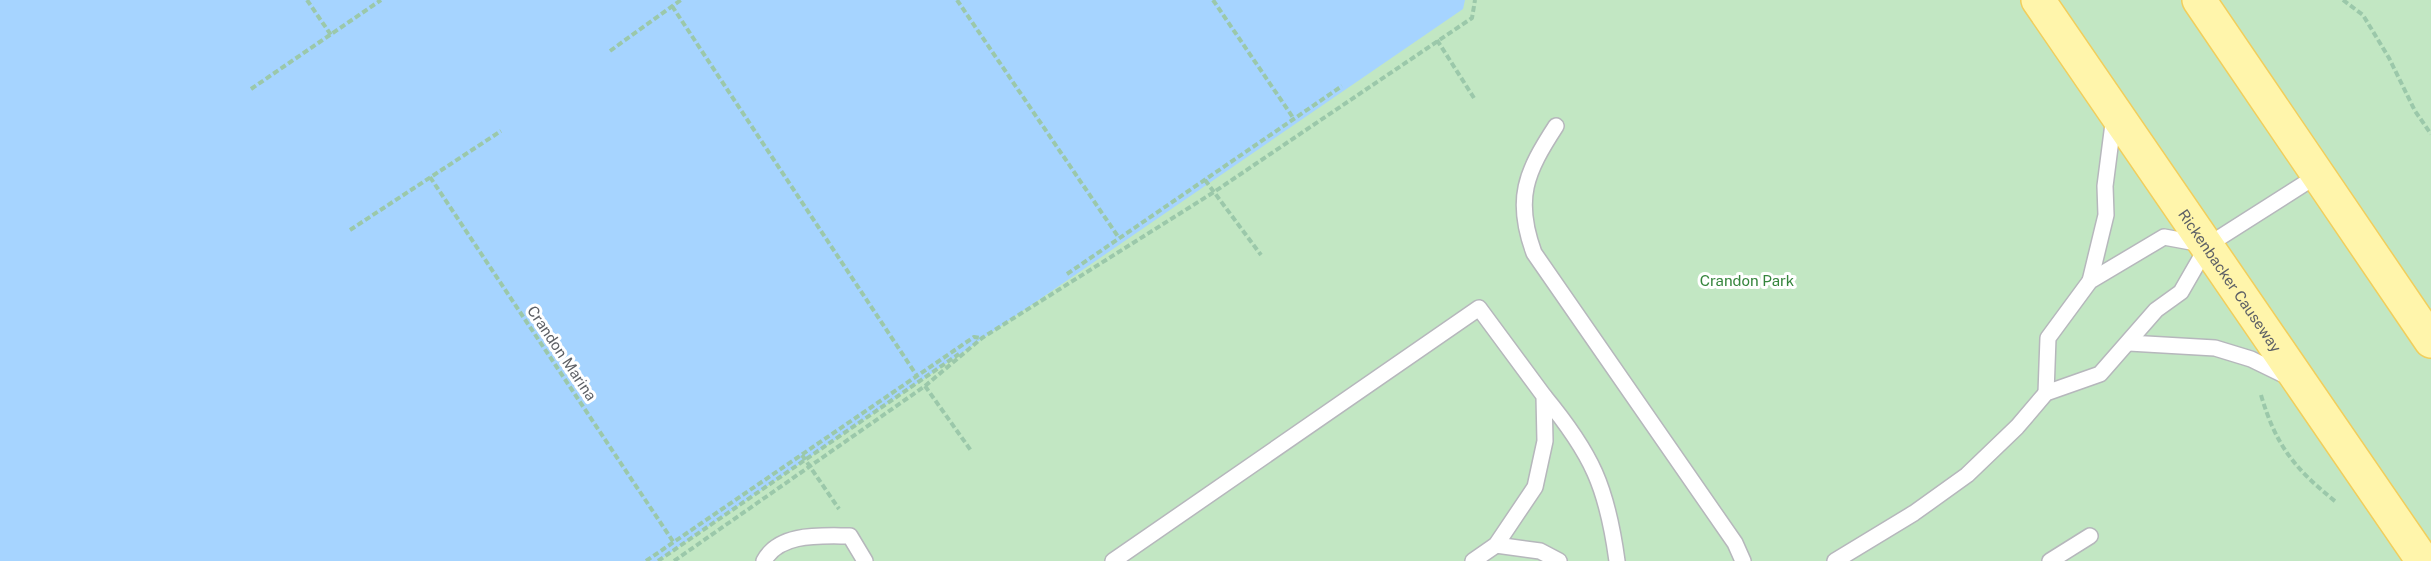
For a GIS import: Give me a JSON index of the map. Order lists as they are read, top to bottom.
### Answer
{
  "streets": {
    "main road": ["Rickenbacker Causeway"],
    "path": ["Crandon Marina"]
  },
  "parks": ["Crandon Park"]
}
